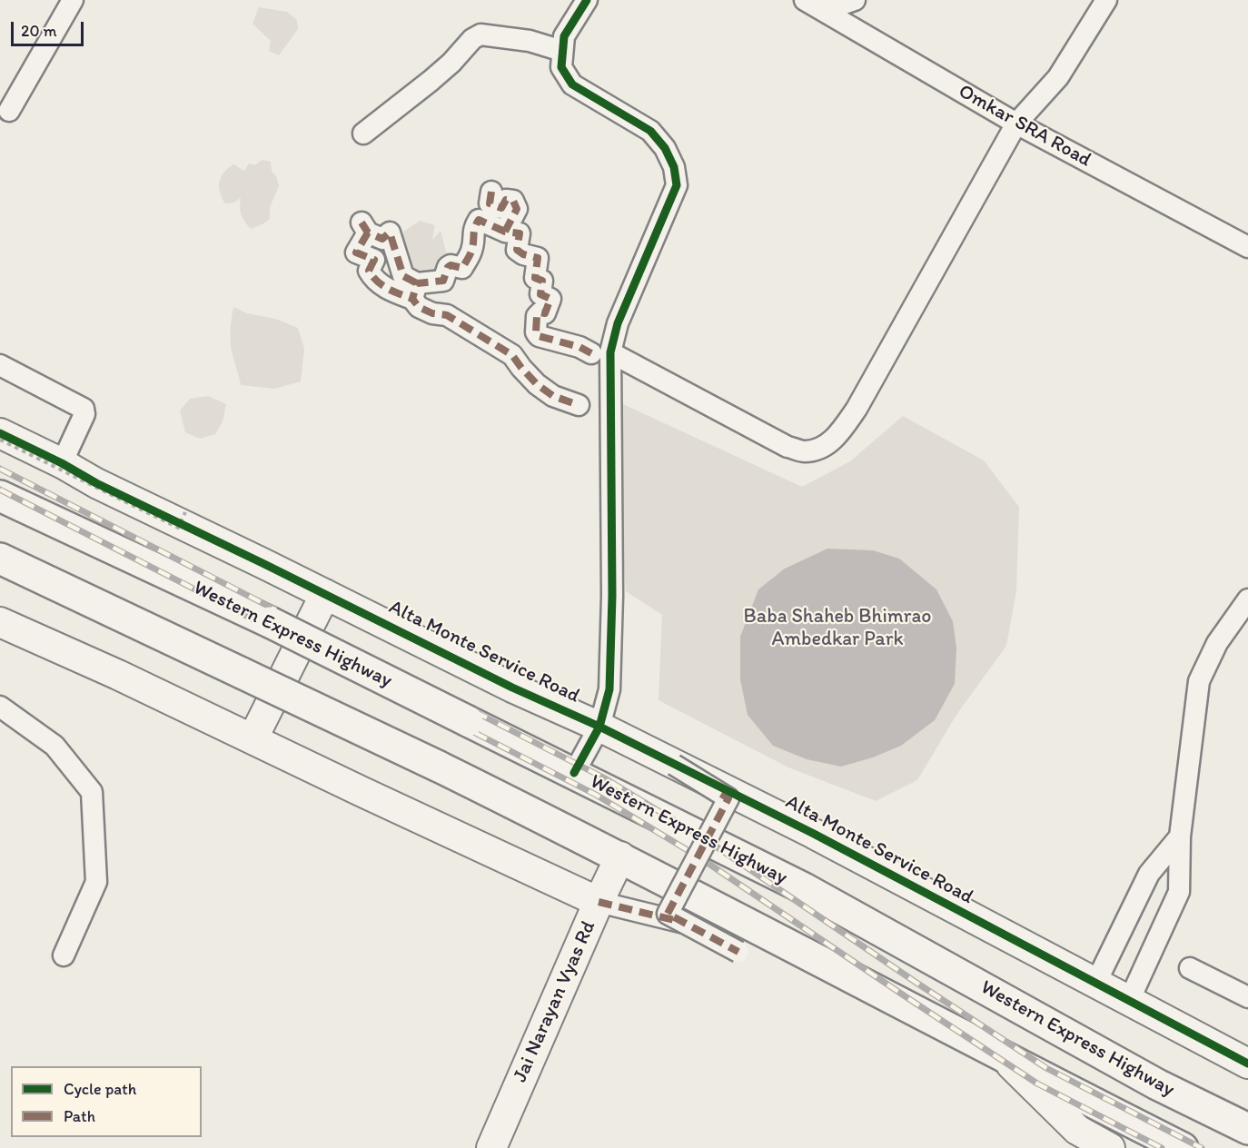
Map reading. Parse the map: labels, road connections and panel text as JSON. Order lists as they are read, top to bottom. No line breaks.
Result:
{"streets":{"highway":["Western Express Highway"],"street":["Omkar SRA Road","Alta Monte Service Road","Jai Narayan Vyas Rd"]},"parks":["Baba Shaheb Bhimrao Ambedkar Park"],"legend":["Cycle path","Path"],"scale_bar":"20 m"}
